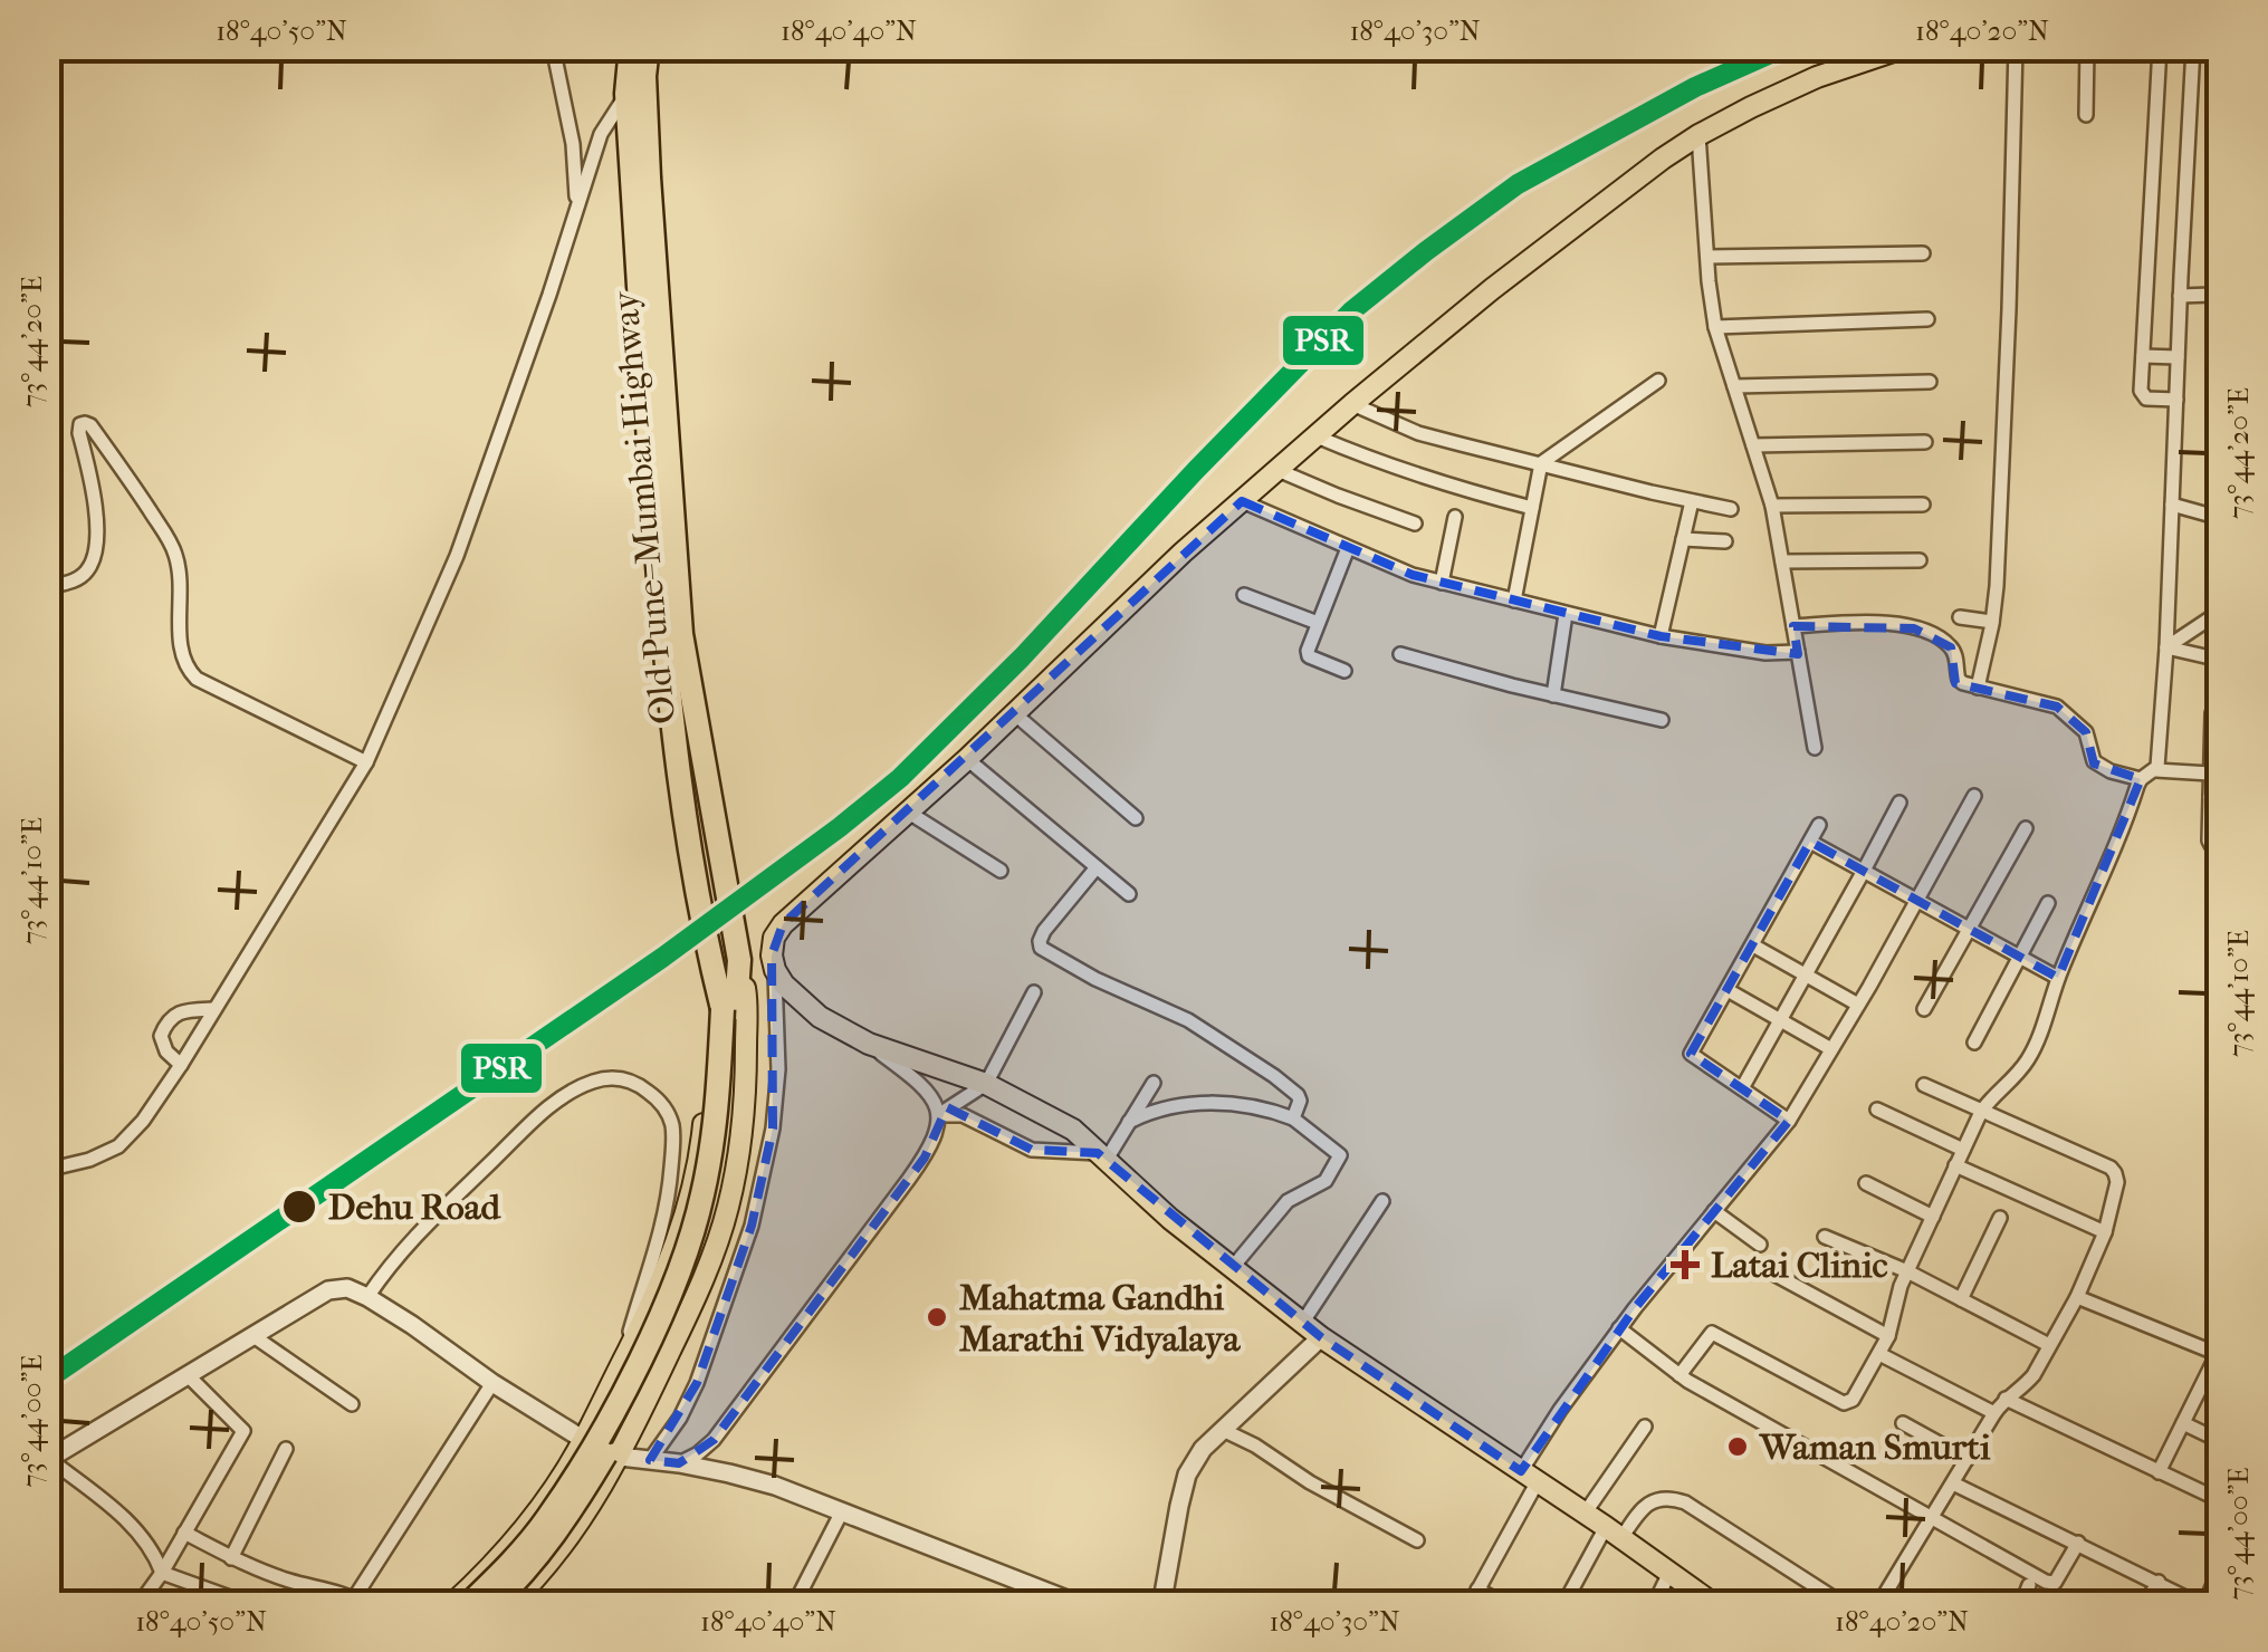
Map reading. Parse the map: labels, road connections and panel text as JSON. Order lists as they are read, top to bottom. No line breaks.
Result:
{"streets":{"highway":["Old Pune–Mumbai Highway"]},"places":{"other":["Dehu Road","Mahatma Gandhi Marathi Vidyalaya","Waman Smurti"],"health":["Latai Clinic"]},"lines":["transit line PSR"],"coordinates":["18°40'50\"N","18°40'40\"N","18°40'30\"N","18°40'20\"N","73°44'20\"E","73°44'10\"E","73°44'00\"E"]}
